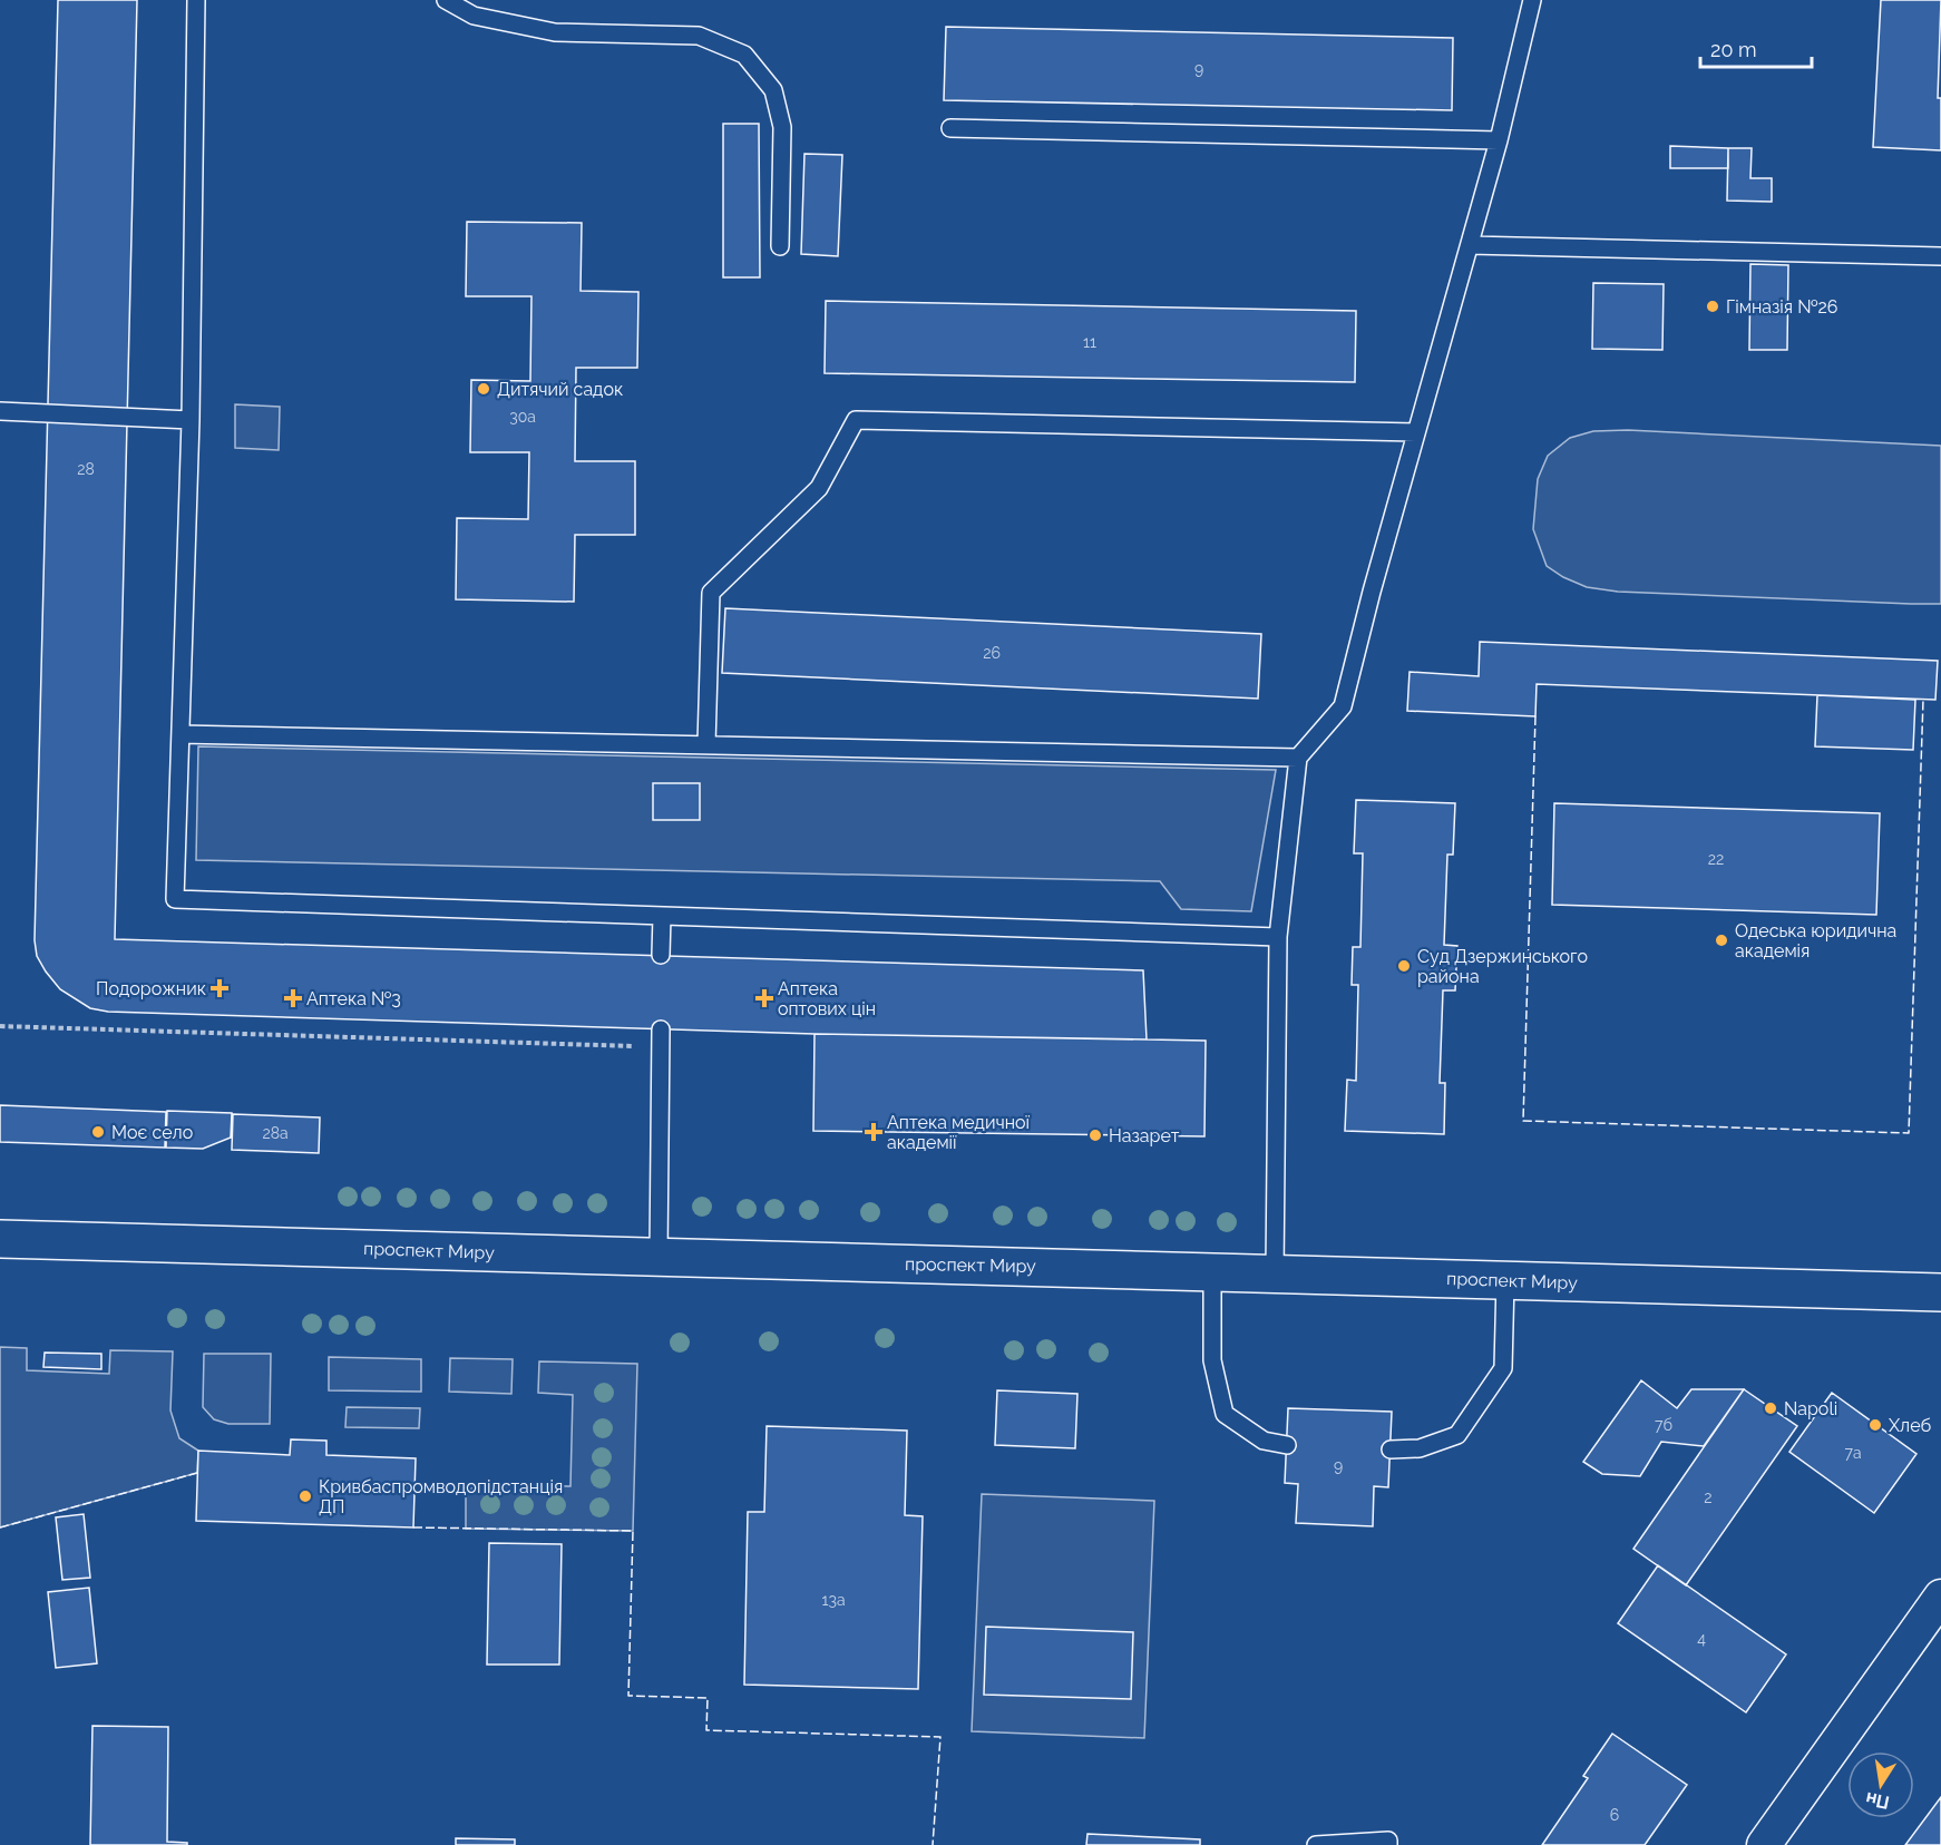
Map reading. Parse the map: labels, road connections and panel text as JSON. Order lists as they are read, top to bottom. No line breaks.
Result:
{"streets":{"main road":["проспект Миру"]},"places":{"other":["Гімназія №26","Дитячий садок","Одеська юридична академія","Суд Дзержинського района","Моє село","Назарет","Napoli","Хлеб","Кривбаспромводопідстанція ДП"],"health":["Подорожник","Аптека №3","Аптека оптових цін","Аптека медичної академії"]},"house_numbers":["9","11","30а","28","26","22","28а","7б","7а","9","2","13а","4","6"],"scale_bar":"20 m","north":"bottom"}
